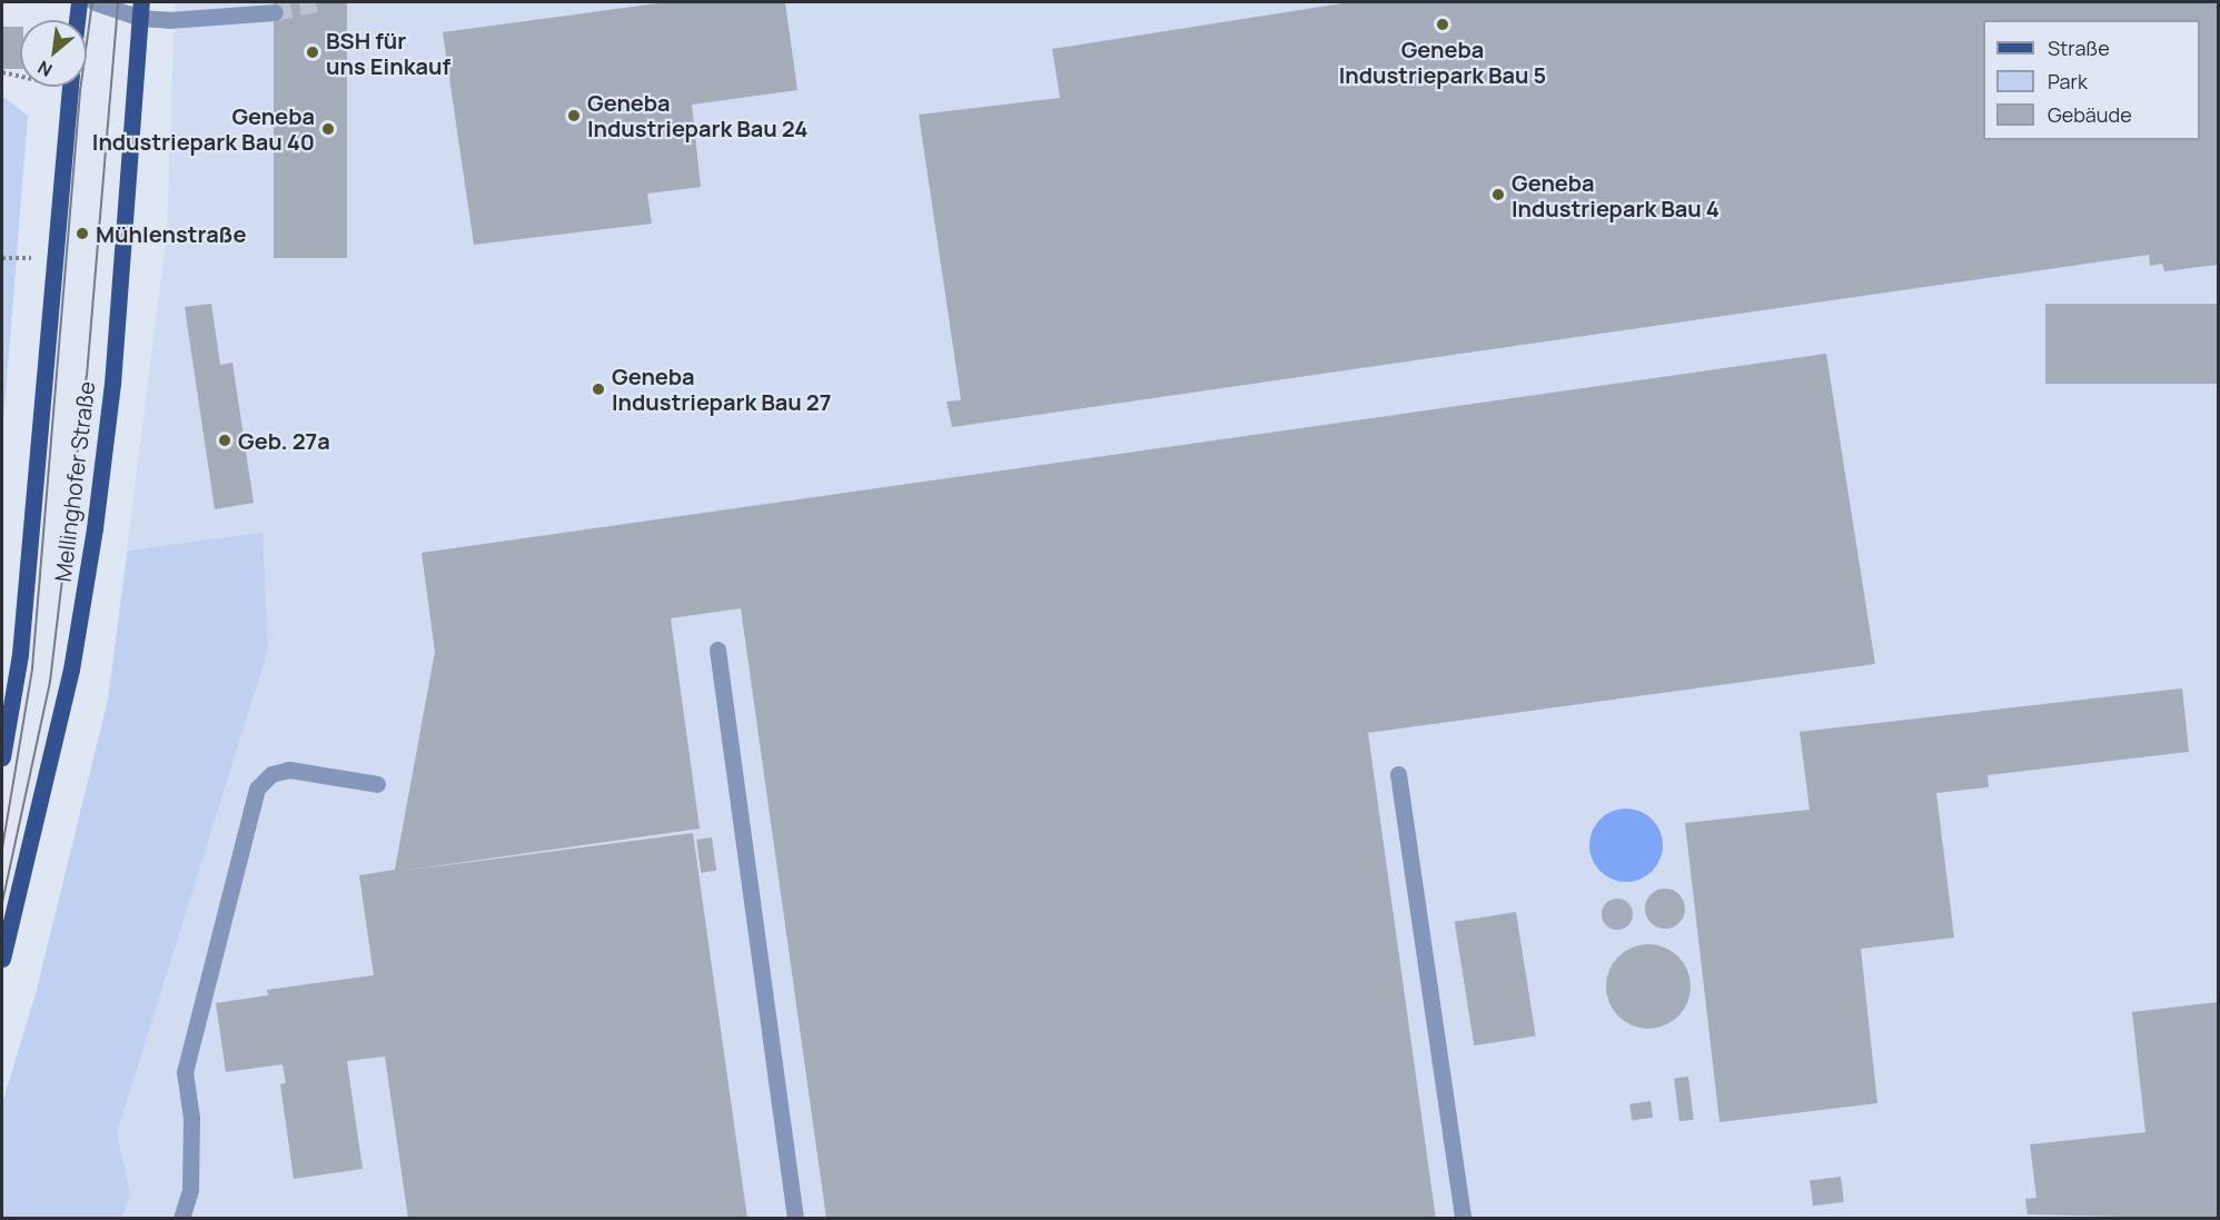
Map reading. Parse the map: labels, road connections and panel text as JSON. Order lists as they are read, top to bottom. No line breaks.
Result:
{"streets":{"main road":["Mellinghofer Straße"]},"places":["Geneba Industriepark Bau 5","BSH für uns Einkauf","Geneba Industriepark Bau 24","Geneba Industriepark Bau 40","Geneba Industriepark Bau 4","Mühlenstraße","Geneba Industriepark Bau 27","Geb. 27a"],"legend":["Straße","Park","Gebäude"],"north":"bottom left"}
